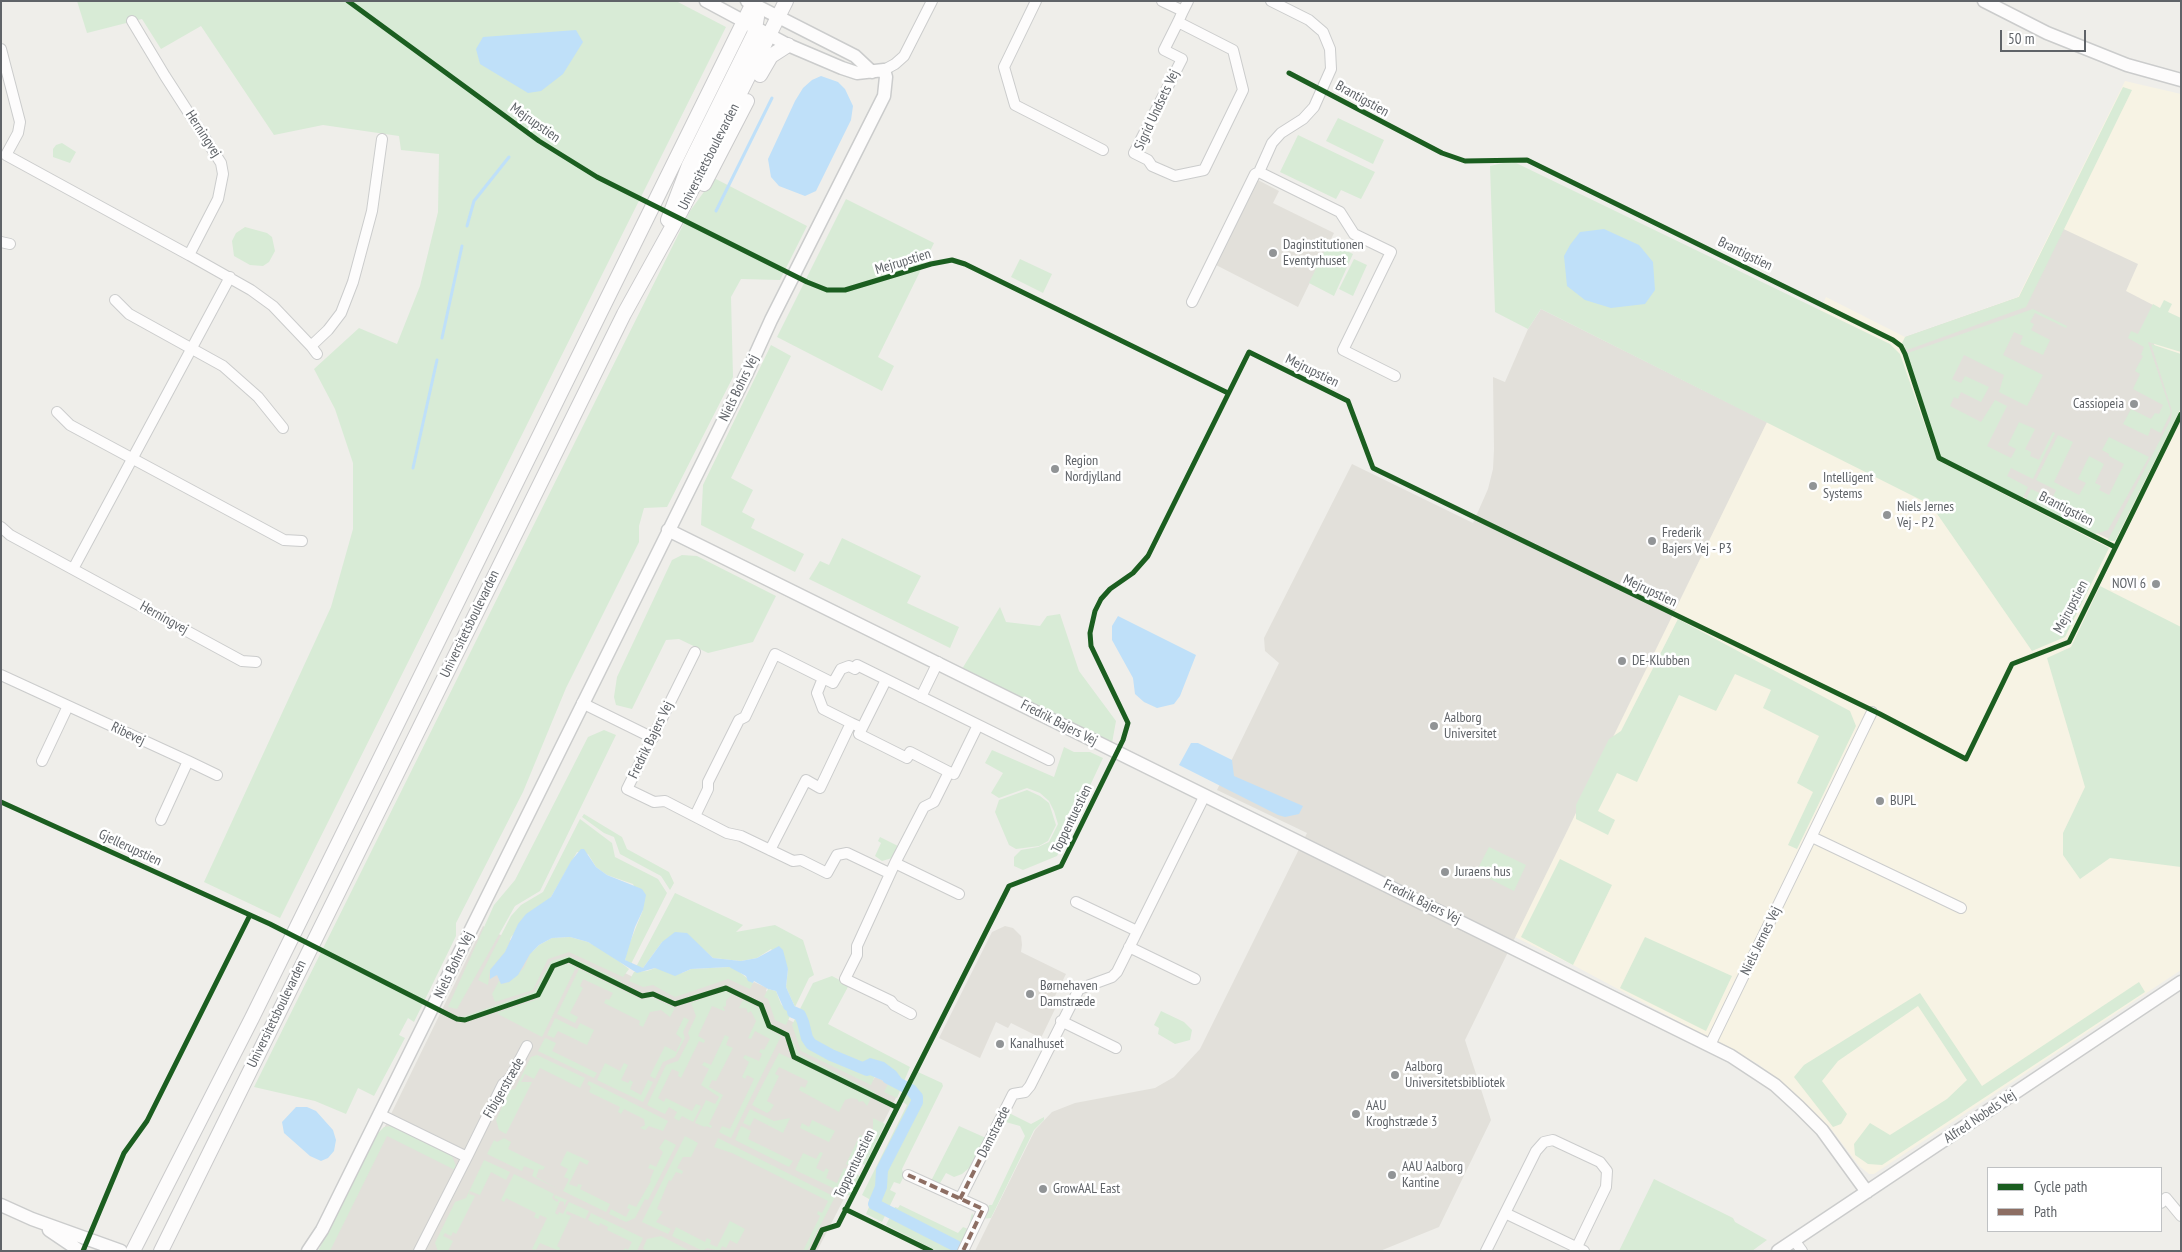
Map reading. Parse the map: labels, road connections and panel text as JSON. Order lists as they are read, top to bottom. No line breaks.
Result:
{"streets":{"main road":["Universitetsboulevarden"],"street":["Sigrid Undsets Vej","Herningvej","Niels Bohrs Vej","Fredrik Bajers Vej","Ribevej","Niels Jernes Vej","Fibigerstræde","Alfred Nobels Vej","Damstræde"],"cycle path":["Brantigstien","Mejrupstien","Toppentuestien","Gjellerupstien"]},"crossings":[["Niels Bohrs Vej","Fredrik Bajers Vej"],["Fredrik Bajers Vej","Niels Jernes Vej"],["Fredrik Bajers Vej","Alfred Nobels Vej"],["Fredrik Bajers Vej","Damstræde"]],"places":["Daginstitutionen Eventyrhuset","Cassiopeia","Region Nordjylland","Intelligent Systems","Niels Jernes Vej - P2","Frederik Bajers Vej - P3","NOVI 6","DE-Klubben","Aalborg Universitet","BUPL","Juraens hus","Børnehaven Damstræde","Kanalhuset","Aalborg Universitetsbibliotek","AAU Kroghstræde 3","AAU Aalborg Kantine","GrowAAL East"],"legend":["Cycle path","Path"],"scale_bar":"50 m"}
